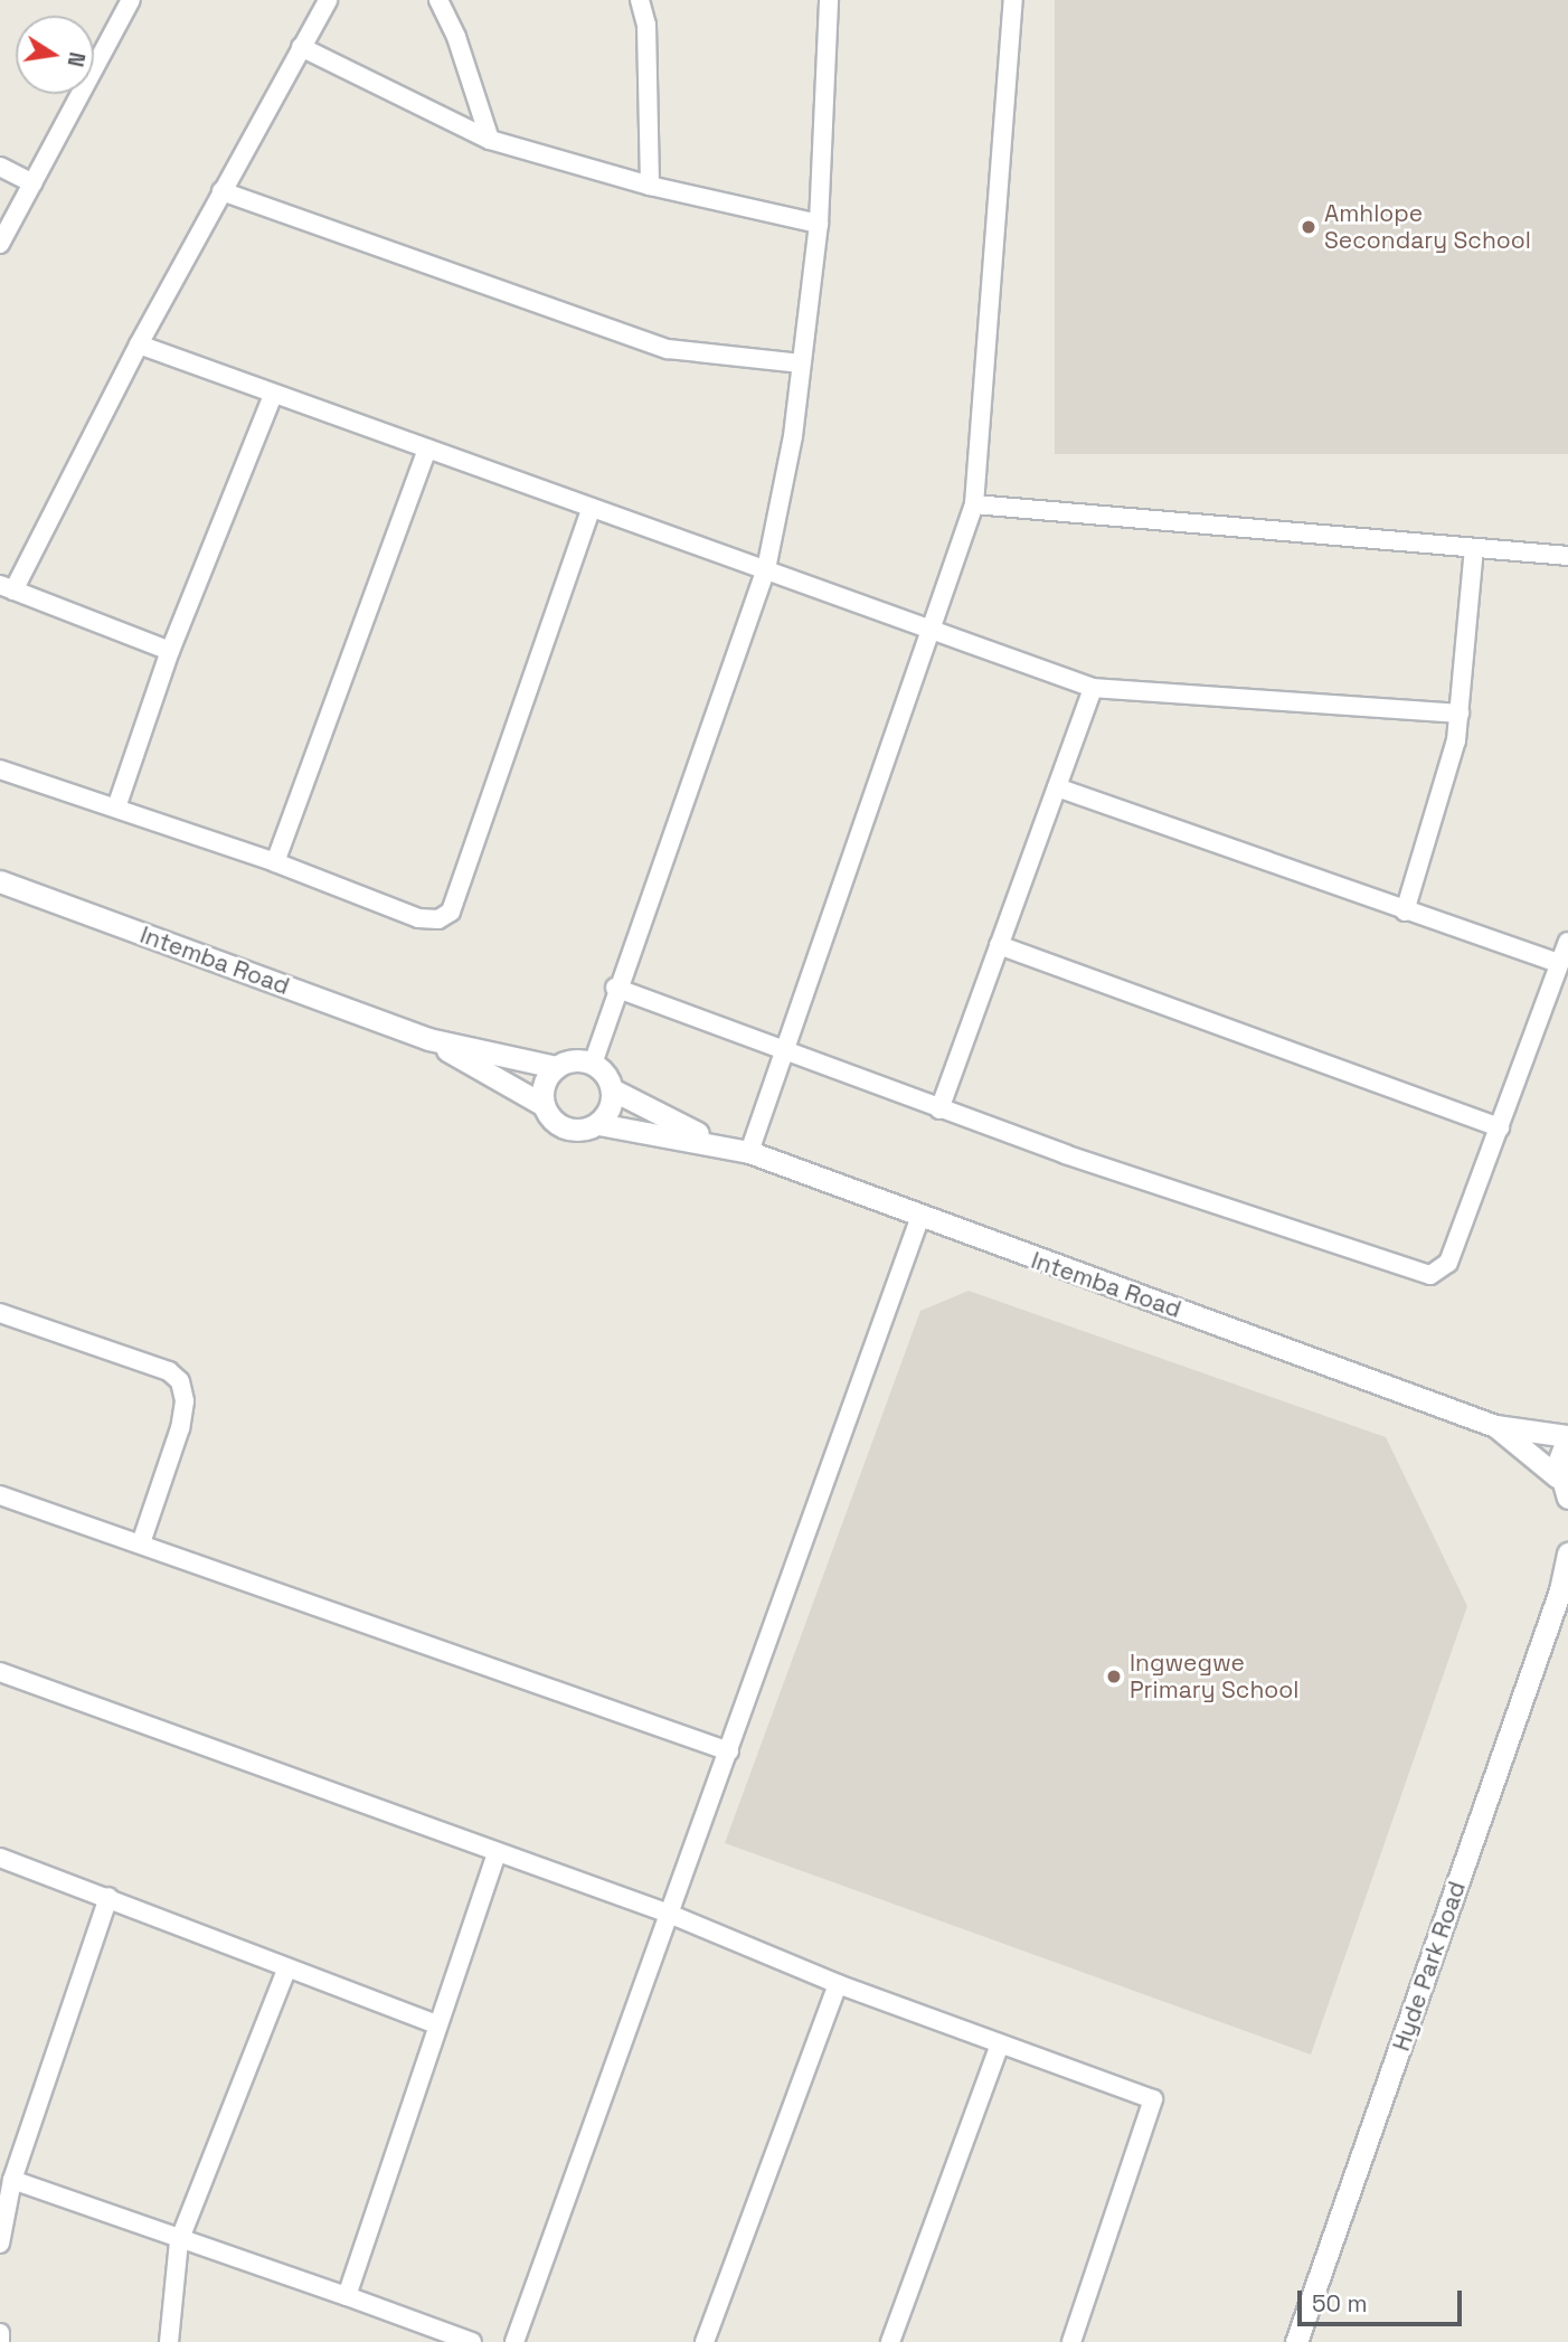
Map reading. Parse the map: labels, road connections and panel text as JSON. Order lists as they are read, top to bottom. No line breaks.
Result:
{"streets":{"street":["Intemba Road","Hyde Park Road"]},"places":["Amhlope Secondary School","Ingwegwe Primary School"],"scale_bar":"50 m","north":"right"}
